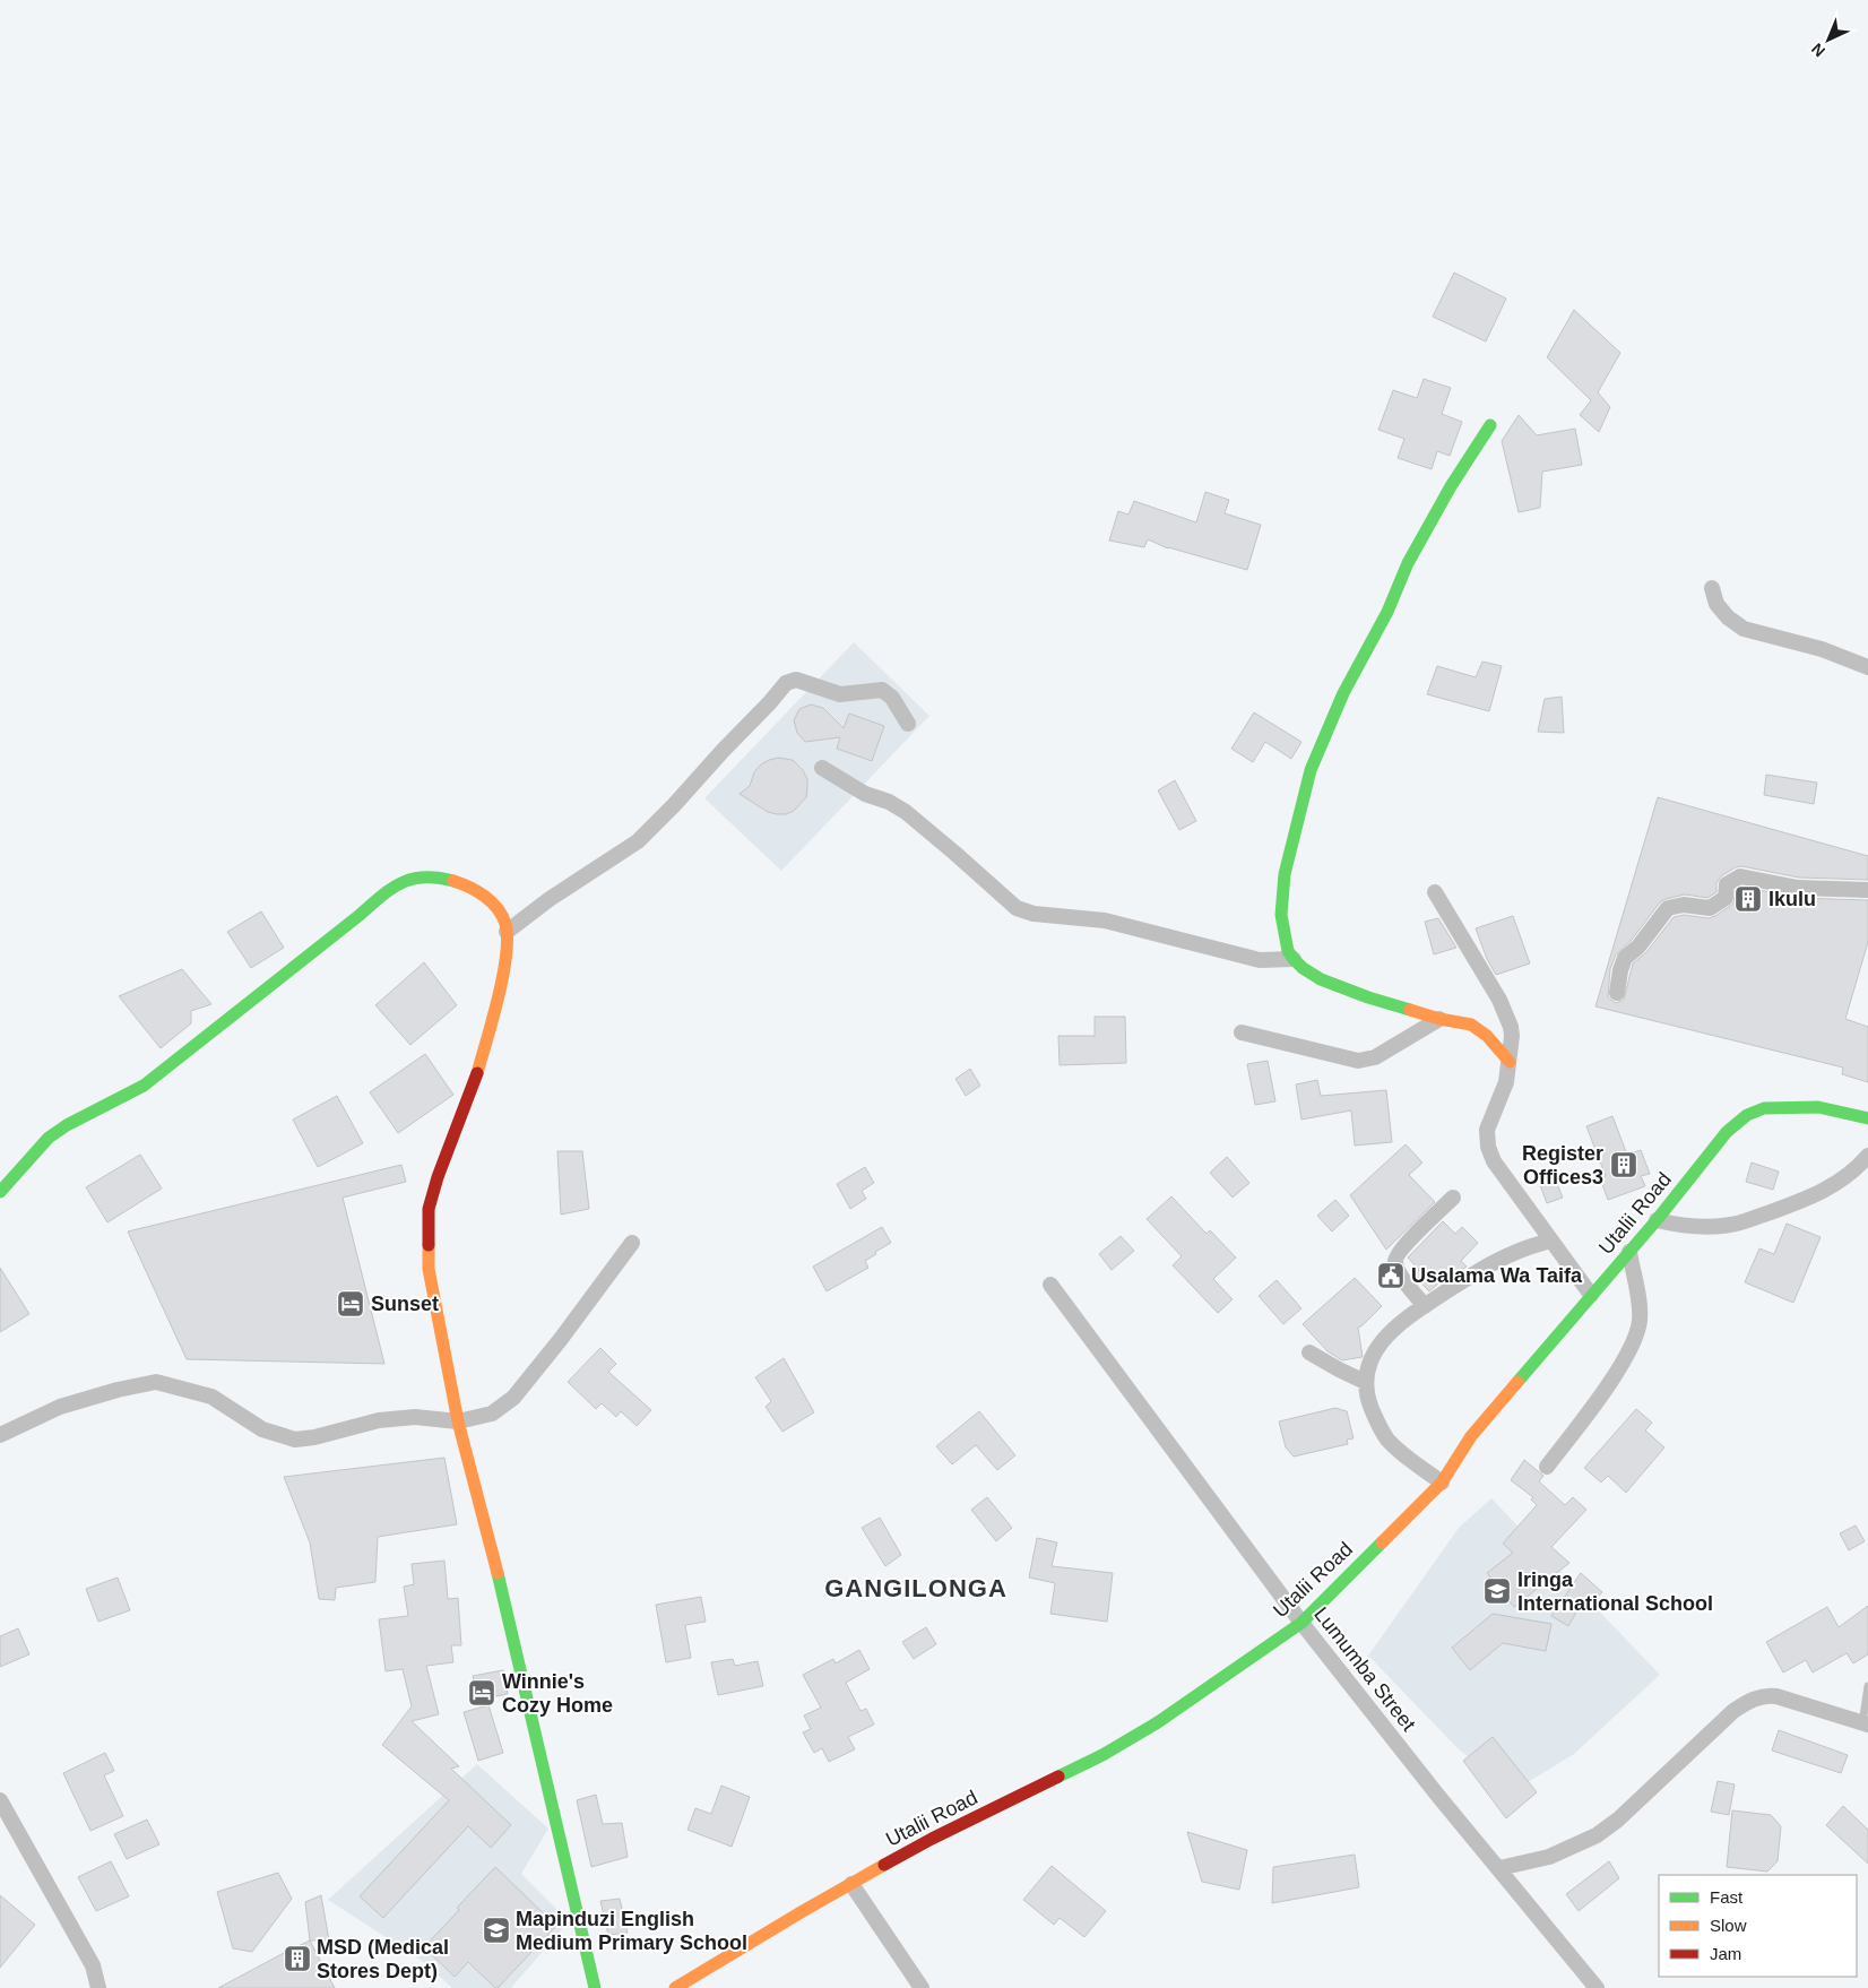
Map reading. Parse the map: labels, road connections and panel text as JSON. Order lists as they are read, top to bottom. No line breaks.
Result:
{"streets":{"street":["Utalii Road","Lumumba Street"]},"crossings":[["Utalii Road","Lumumba Street"]],"districts":["GANGILONGA"],"places":{"building":["Ikulu","Register Offices3","MSD (Medical Stores Dept)"],"public building":["Usalama Wa Taifa"],"hotel":["Sunset","Winnie's Cozy Home"],"school or university":["Iringa International School","Mapinduzi English Medium Primary School"]},"legend":["Fast","Slow","Jam"],"north":"bottom left"}
